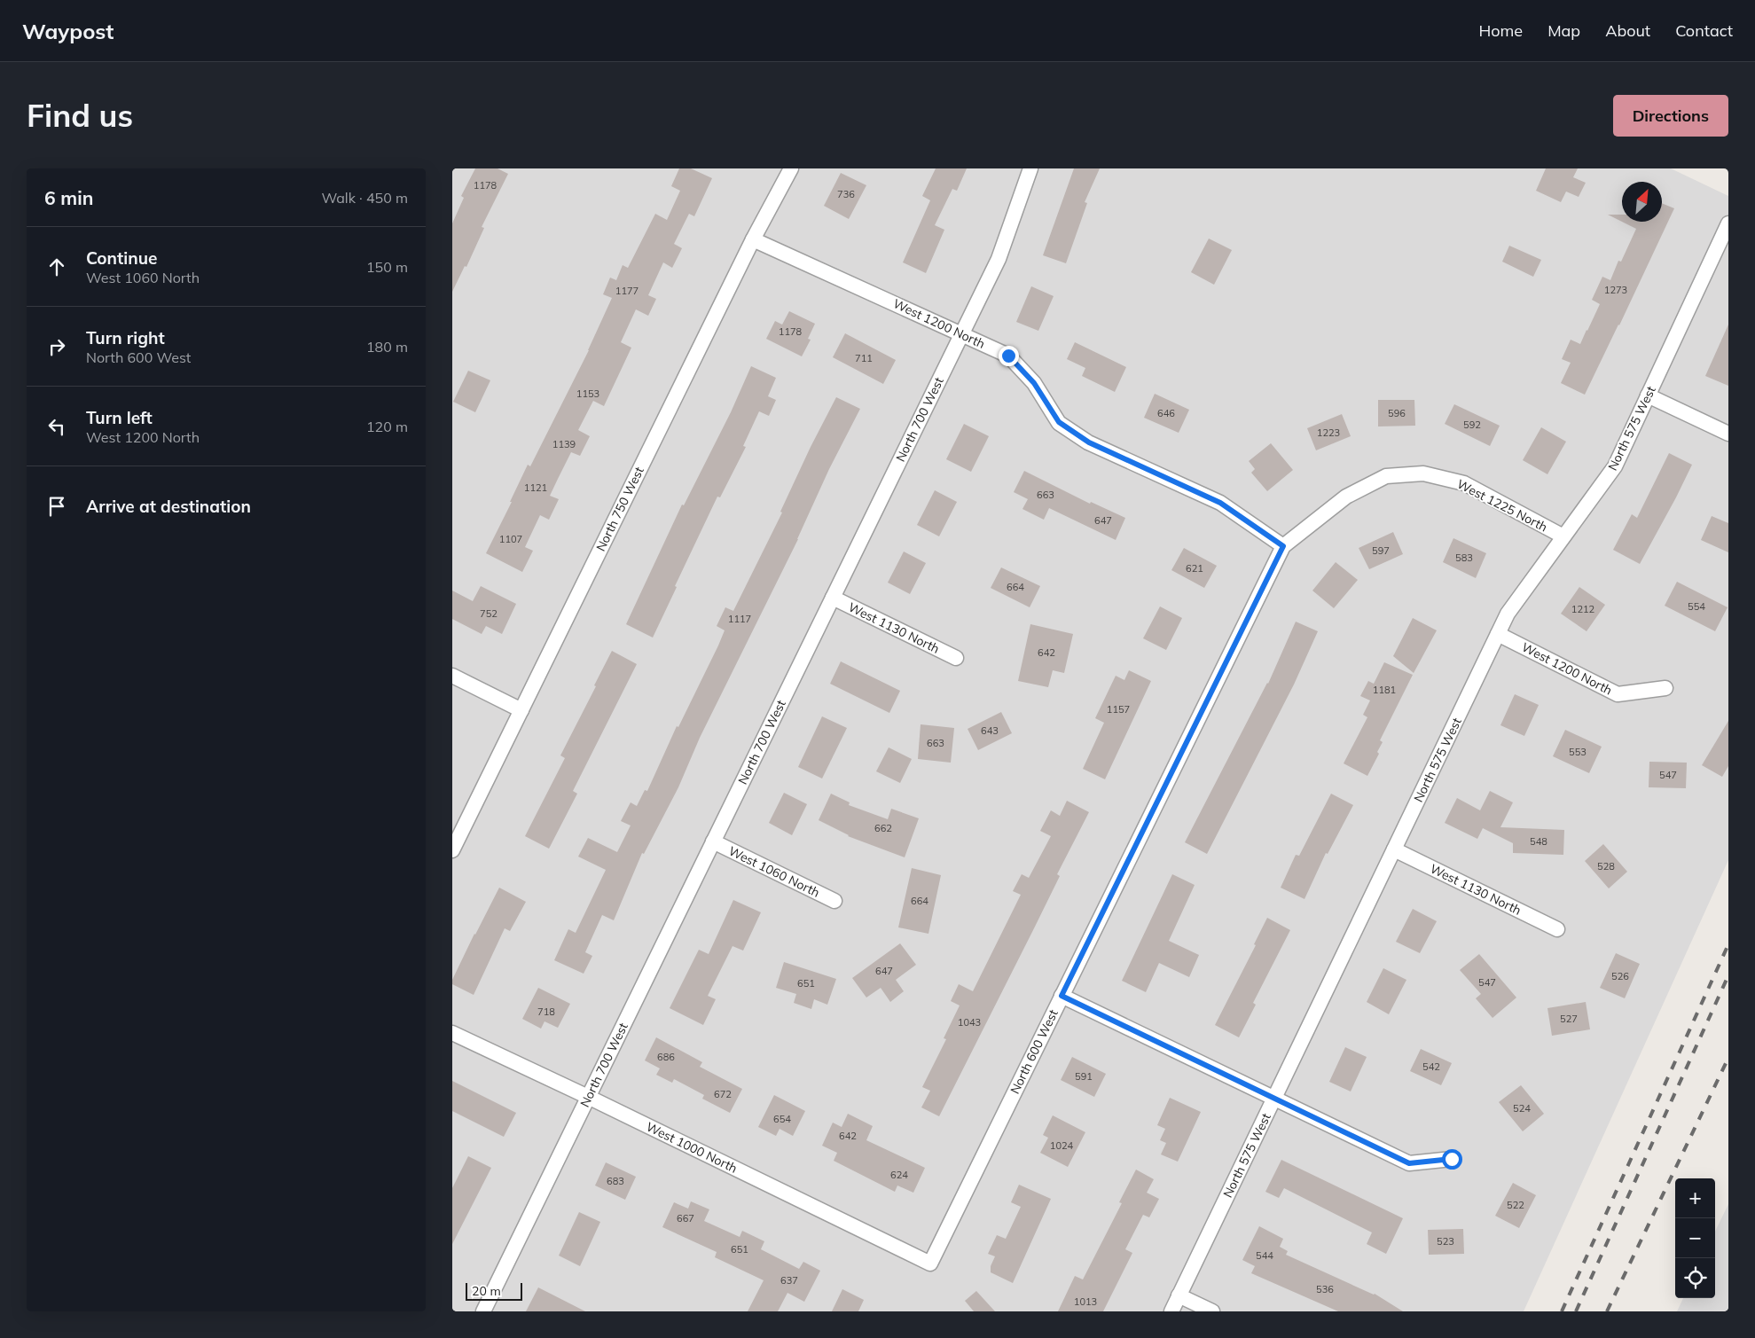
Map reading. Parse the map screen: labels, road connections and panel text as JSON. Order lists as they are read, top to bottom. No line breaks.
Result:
{"streets":{"street":["West 1200 North","North 700 West","North 575 West","West 1225 North","North 750 West","West 1130 North","West 1060 North","North 600 West","West 1000 North"]},"crossings":[["West 1200 North","North 700 West"],["West 1200 North","North 575 West"],["West 1200 North","North 750 West"],["West 1200 North","North 600 West"],["North 700 West","West 1130 North"],["North 700 West","West 1060 North"],["North 700 West","West 1000 North"],["North 575 West","West 1225 North"],["North 575 West","West 1130 North"],["West 1225 North","North 600 West"],["North 600 West","West 1000 North"]],"house_numbers":["1178","736","1273","1177","1178","711","1153","646","596","592","1223","1139","1121","663","647","1107","597","583","621","664","554","1212","752","1117","642","1181","1157","643","663","553","547","662","548","528","664","647","526","547","651","718","527","1043","686","542","591","672","524","654","642","1024","624","683","522","667","523","651","544","637","536","1013"],"scale_bar":"20 m","north":"top right","page":{"header":"Waypost","nav":["Home","Map","About","Contact"],"buttons":"Directions","title":"Find us","heading":["6 min","Walk · 450 m"],"list":[["Continue","West 1060 North","150 m"],["Turn right","North 600 West","180 m"],["Turn left","West 1200 North","120 m"],"Arrive at destination"],"map_buttons":["+","−"],"scale":"20 m"}}
